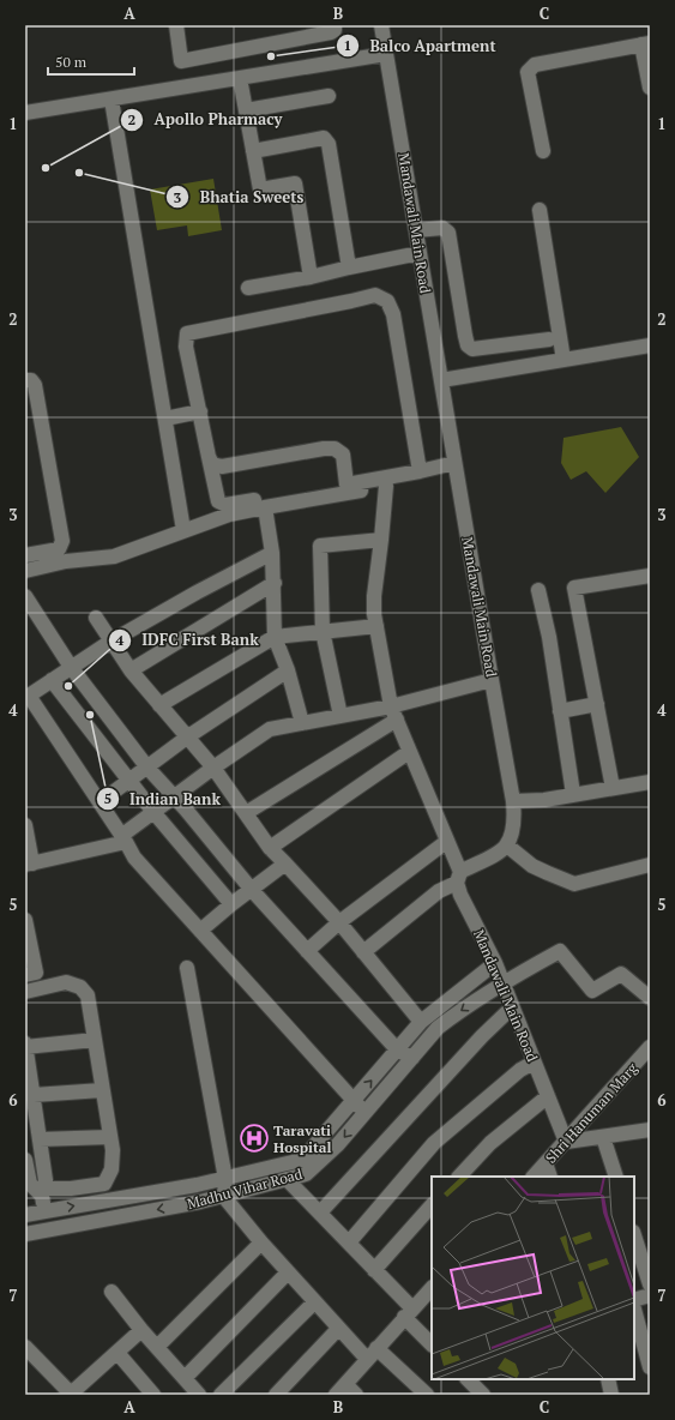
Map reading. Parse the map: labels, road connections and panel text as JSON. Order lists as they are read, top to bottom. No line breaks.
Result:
{"streets":{"street":["Mandawali Main Road","Shri Hanuman Marg","Madhu Vihar Road"]},"crossings":[["Mandawali Main Road","Shri Hanuman Marg"],["Mandawali Main Road","Madhu Vihar Road"]],"places":{"other":["Balco Apartment","Apollo Pharmacy","Bhatia Sweets","IDFC First Bank","Indian Bank"],"hospital":["Taravati Hospital"]},"scale_bar":"50 m","grid":{"columns":["A","B","C"],"rows":["1","2","3","4","5","6","7"]}}
